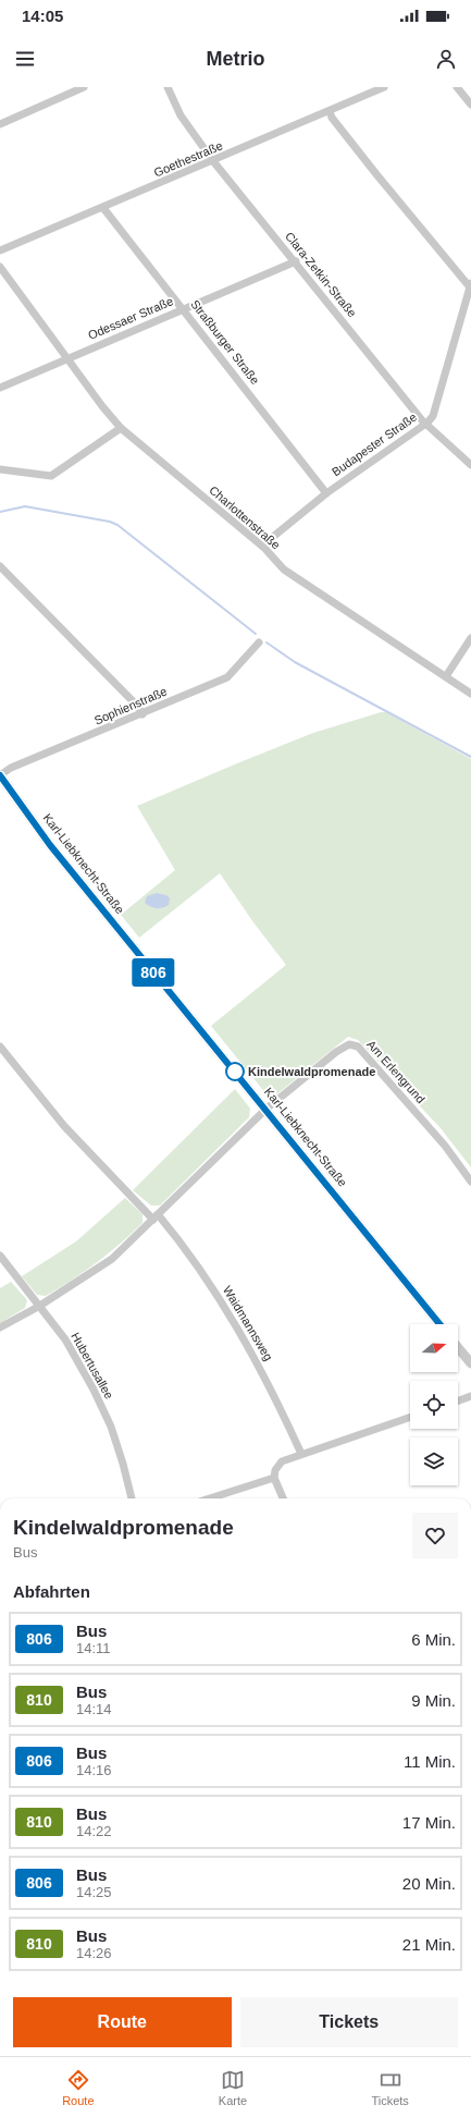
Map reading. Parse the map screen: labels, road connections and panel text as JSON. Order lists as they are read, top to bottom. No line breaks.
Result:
{"streets":{"street":["Goethestraße","Clara-Zetkin-Straße","Odessaer Straße","Straßburger Straße","Budapester Straße","Charlottenstraße","Sophienstraße","Karl-Liebknecht-Straße","Am Erlengrund","Waidmannsweg","Hubertusallee"]},"crossings":[["Goethestraße","Clara-Zetkin-Straße"],["Goethestraße","Straßburger Straße"],["Clara-Zetkin-Straße","Odessaer Straße"],["Clara-Zetkin-Straße","Budapester Straße"],["Odessaer Straße","Straßburger Straße"],["Odessaer Straße","Charlottenstraße"],["Straßburger Straße","Budapester Straße"],["Budapester Straße","Charlottenstraße"],["Sophienstraße","Karl-Liebknecht-Straße"],["Karl-Liebknecht-Straße","Am Erlengrund"]],"places":["Kindelwaldpromenade"],"lines":["bus line 806"],"north":"right","page":{"status":"14:05","header":"Metrio","on_map":"806","heading":[["Kindelwaldpromenade","Bus"],"Abfahrten"],"list":[{"mark":"806","name":"Bus","note":"14:11","value":"6 Min."},{"mark":"810","name":"Bus","note":"14:14","value":"9 Min."},{"mark":"806","name":"Bus","note":"14:16","value":"11 Min."},{"mark":"810","name":"Bus","note":"14:22","value":"17 Min."},{"mark":"806","name":"Bus","note":"14:25","value":"20 Min."},{"mark":"810","name":"Bus","note":"14:26","value":"21 Min."}],"buttons":["Route","Tickets"],"tabs":["Route","Karte","Tickets"]}}
